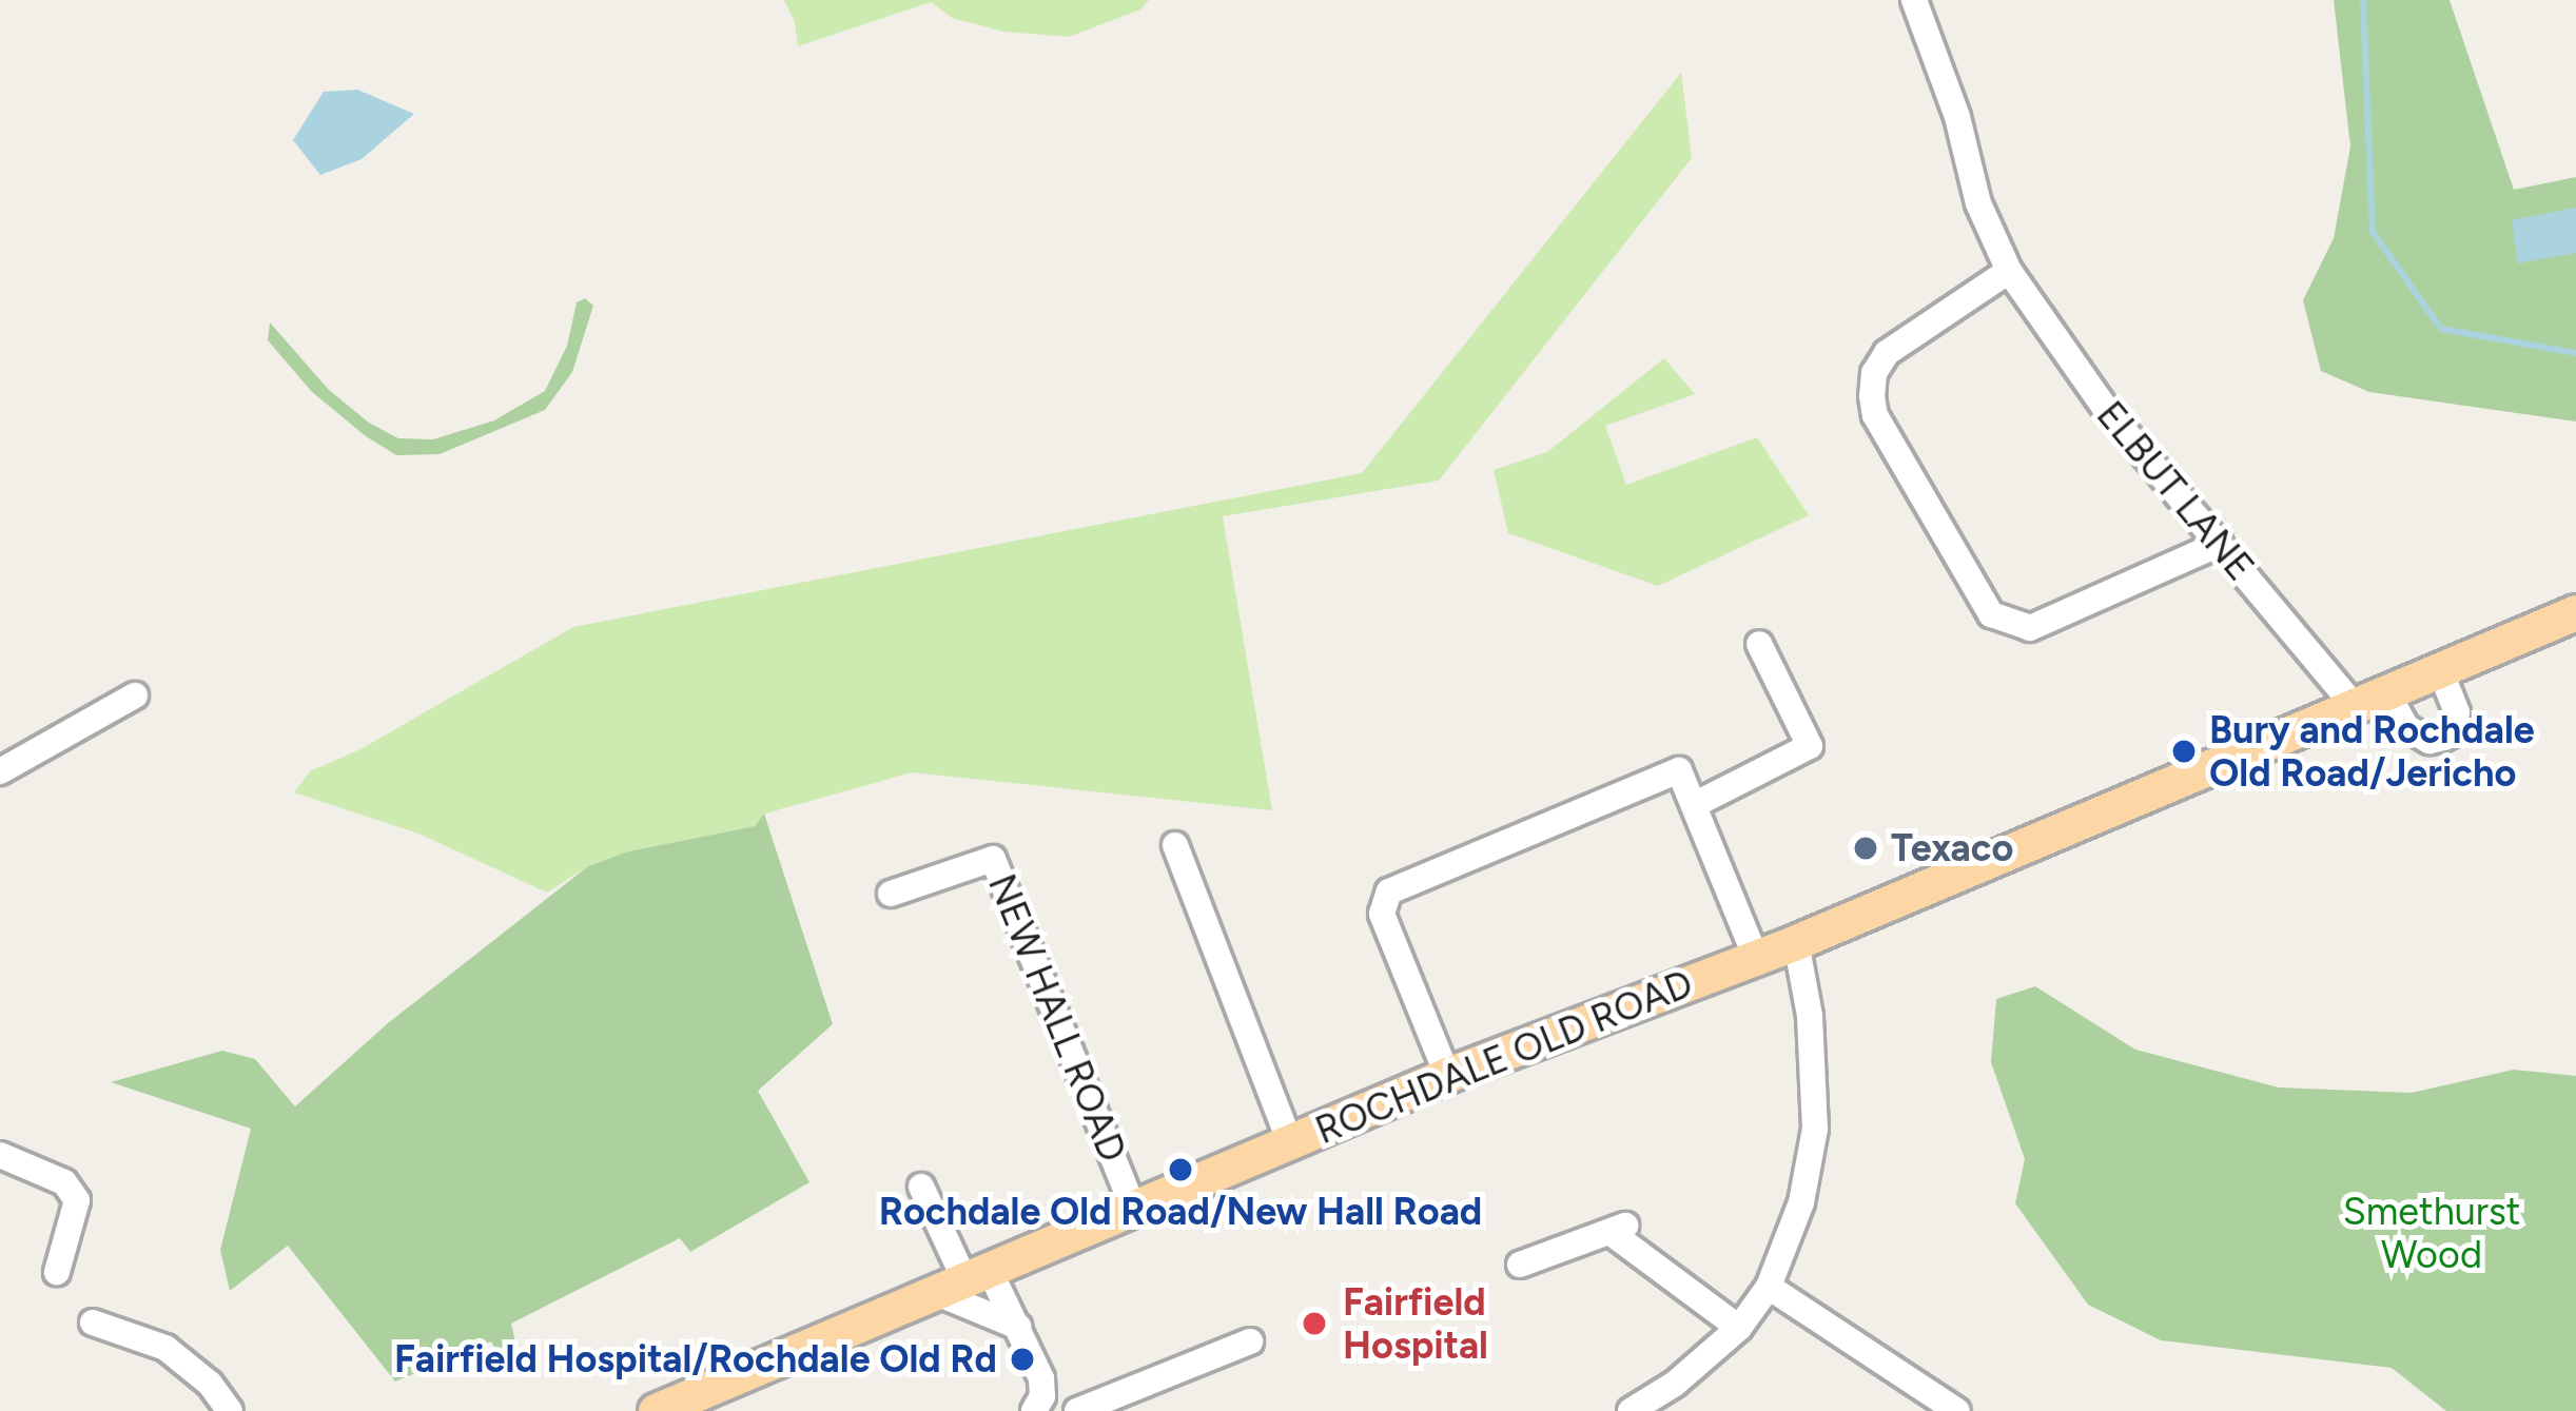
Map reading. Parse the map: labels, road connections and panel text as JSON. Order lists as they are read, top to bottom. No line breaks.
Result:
{"streets":{"main road":["ROCHDALE OLD ROAD"],"street":["ELBUT LANE","NEW HALL ROAD"]},"crossings":[["ELBUT LANE","ROCHDALE OLD ROAD"],["NEW HALL ROAD","ROCHDALE OLD ROAD"]],"parks":["Smethurst Wood"],"places":["Bury and Rochdale Old Road/Jericho","Texaco","Rochdale Old Road/New Hall Road","Fairfield Hospital","Fairfield Hospital/Rochdale Old Rd"]}
